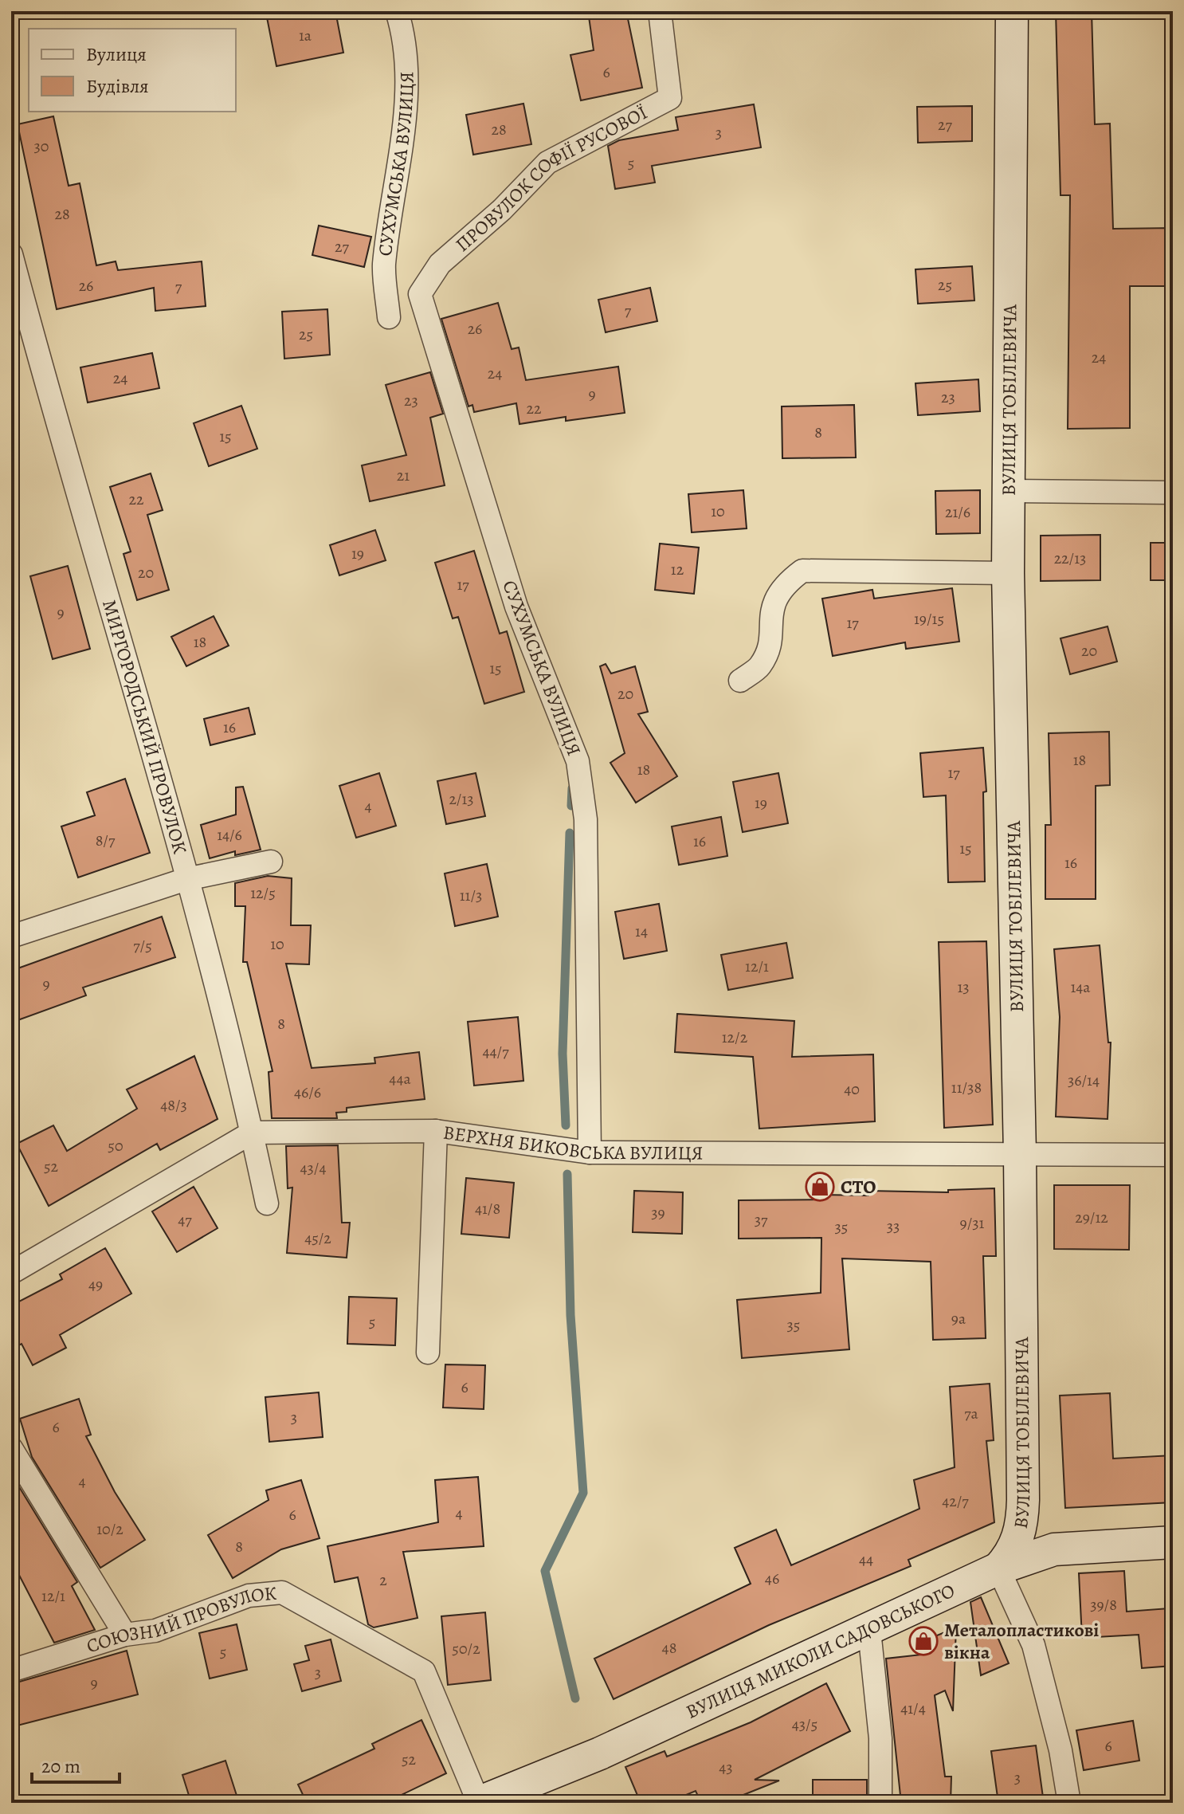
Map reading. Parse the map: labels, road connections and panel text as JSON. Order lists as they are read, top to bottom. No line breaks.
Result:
{"streets":{"street":["СУХУМСЬКА ВУЛИЦЯ","ПРОВУЛОК СОФІЇ РУСОВОЇ","ВУЛИЦЯ ТОБІЛЕВИЧА","МИРГОРОДСЬКИЙ ПРОВУЛОК","ВЕРХНЯ БИКОВСЬКА ВУЛИЦЯ","СОЮЗНИЙ ПРОВУЛОК","ВУЛИЦЯ МИКОЛИ САДОВСЬКОГО"]},"crossings":[["СУХУМСЬКА ВУЛИЦЯ","ПРОВУЛОК СОФІЇ РУСОВОЇ"],["СУХУМСЬКА ВУЛИЦЯ","ВЕРХНЯ БИКОВСЬКА ВУЛИЦЯ"],["ВУЛИЦЯ ТОБІЛЕВИЧА","ВЕРХНЯ БИКОВСЬКА ВУЛИЦЯ"],["ВУЛИЦЯ ТОБІЛЕВИЧА","ВУЛИЦЯ МИКОЛИ САДОВСЬКОГО"],["МИРГОРОДСЬКИЙ ПРОВУЛОК","ВЕРХНЯ БИКОВСЬКА ВУЛИЦЯ"],["СОЮЗНИЙ ПРОВУЛОК","ВУЛИЦЯ МИКОЛИ САДОВСЬКОГО"]],"places":{"shop":["СТО","Металопластикові вікна"]},"house_numbers":["1а","6","27","28","3","30","5","28","27","25","26","7","7","26","25","24","24","24","9","23","23","22","8","15","21","22","10","21/6","19","22/13","12","20","17","9","19/15","17","18","20","15","20","16","18","18","17","2/13","19","4","14/6","8/7","16","15","16","12/5","11/3","14","10","7/5","12/1","9","13","14а","8","12/2","44/7","44а","36/14","11/38","40","46/6","48/3","50","52","43/4","41/8","39","29/12","47","37","9/31","33","35","45/2","49","9а","5","35","6","7а","3","6","4","42/7","4","6","10/2","8","44","46","2","12/1","39/8","48","50/2","5","3","9","41/4","43/5","6","52","43","3"],"legend":["Вулиця","Будівля"],"scale_bar":"20 m"}
